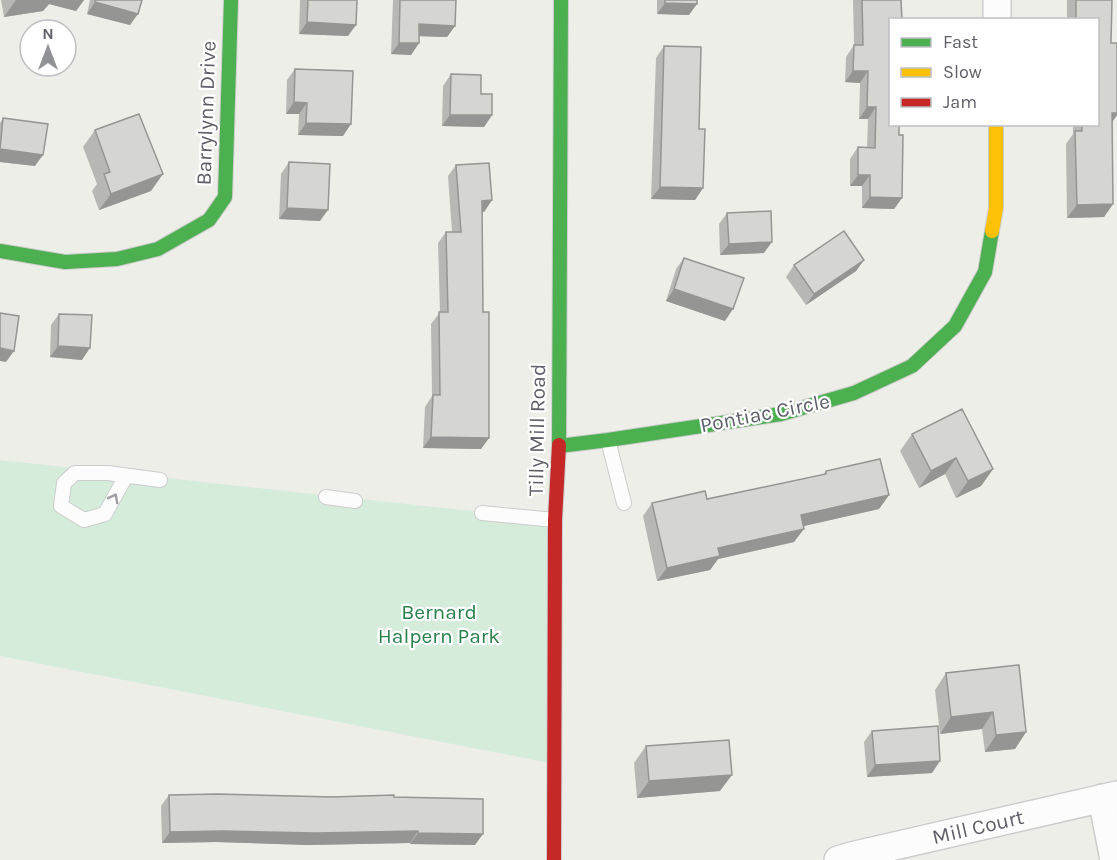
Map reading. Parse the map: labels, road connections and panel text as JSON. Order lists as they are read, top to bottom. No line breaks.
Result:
{"streets":{"street":["Barrylynn Drive","Pontiac Circle","Tilly Mill Road","Mill Court"]},"crossings":[["Pontiac Circle","Tilly Mill Road"]],"parks":["Bernard Halpern Park"],"legend":["Fast","Slow","Jam"],"north":"top"}
